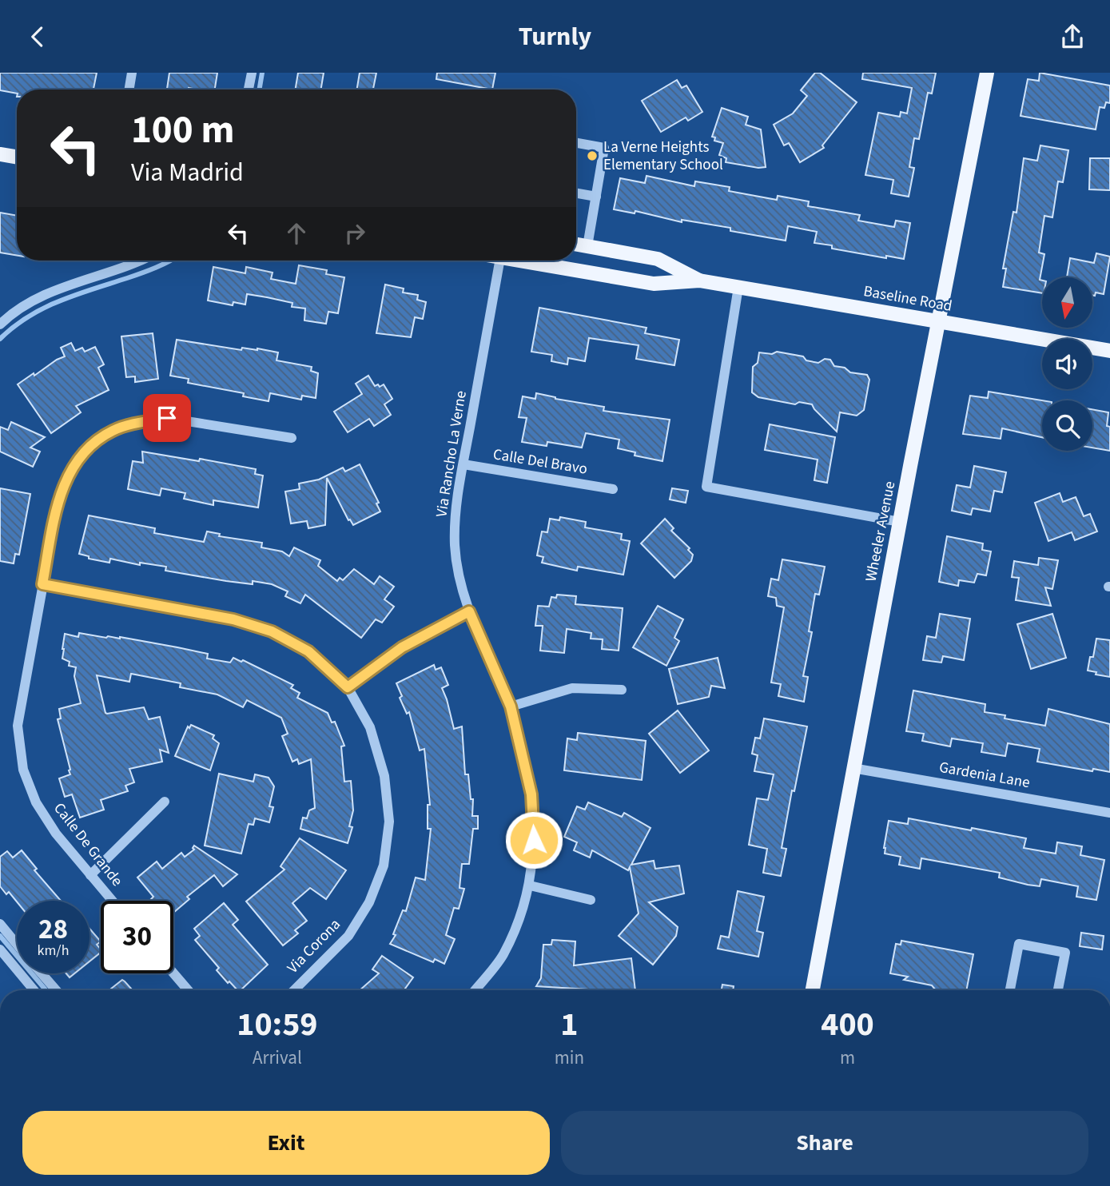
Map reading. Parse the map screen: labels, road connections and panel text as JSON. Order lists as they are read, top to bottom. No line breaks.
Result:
{"streets":{"main road":["Baseline Road","Wheeler Avenue"],"street":["Via Rancho La Verne","Calle Del Bravo","Gardenia Lane","Calle De Grande","Via Corona"]},"crossings":[["Baseline Road","Wheeler Avenue"],["Via Rancho La Verne","Calle Del Bravo"],["Wheeler Avenue","Gardenia Lane"],["Calle De Grande","Via Corona"]],"places":["La Verne Heights Elementary School"],"north":"bottom","page":{"header":"Turnly","turn":["100 m","Via Madrid"],"speed":"28 km/h","limit":"30","eta":["10:59","Arrival","1","min","400","m"],"buttons":["Exit","Share"]}}
